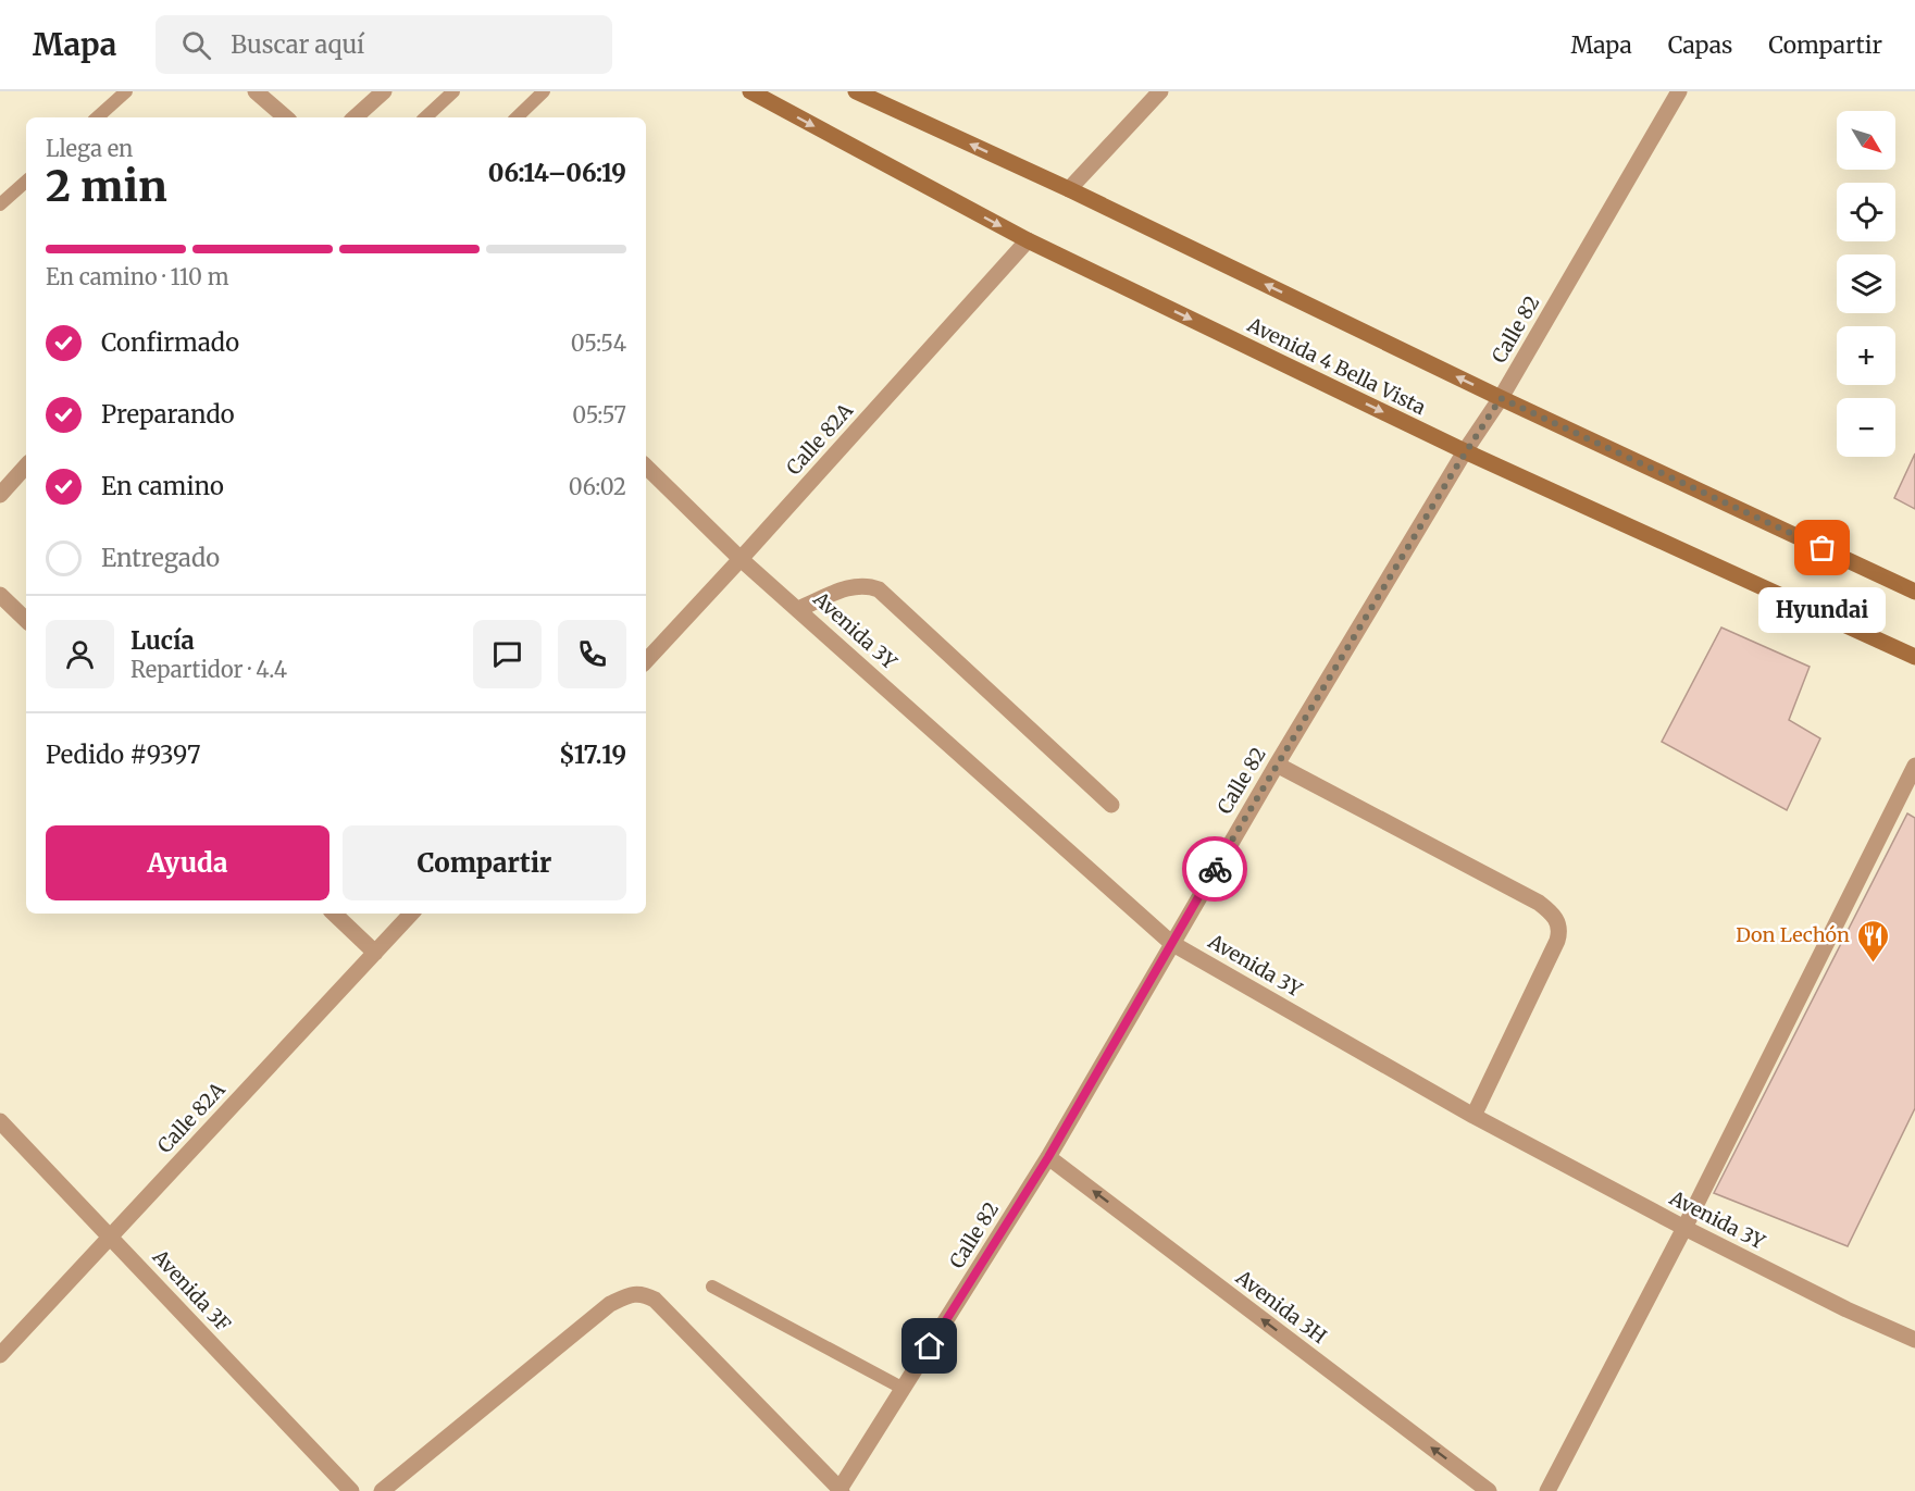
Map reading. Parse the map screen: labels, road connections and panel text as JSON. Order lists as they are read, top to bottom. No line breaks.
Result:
{"streets":{"street":["Calle 82","Avenida 4 Bella Vista","Calle 82A","Avenida 3Y","Avenida 3F","Avenida 3H"]},"crossings":[["Calle 82","Avenida 4 Bella Vista"],["Calle 82","Avenida 3Y"],["Calle 82","Avenida 3H"],["Avenida 4 Bella Vista","Calle 82A"],["Calle 82A","Avenida 3Y"],["Calle 82A","Avenida 3F"]],"one_way":["Avenida 3H"],"places":{"other":["Hyundai"],"restaurant":["Don Lechón"]},"north":"bottom right","page":{"header":"Mapa","search":"Buscar aquí","nav":["Mapa","Capas","Compartir"],"map_buttons":["+","−"],"heading":["2 min","Llega en","06:14–06:19"],"panel":["Lucía","Repartidor · 4.4","Pedido #9397","$17.19"],"bar":"En camino · 110 m","list":[["Confirmado","05:54"],["Preparando","05:57"],["En camino","06:02"],"Entregado"],"bubble":"Hyundai","buttons":["Ayuda","Compartir"]}}
